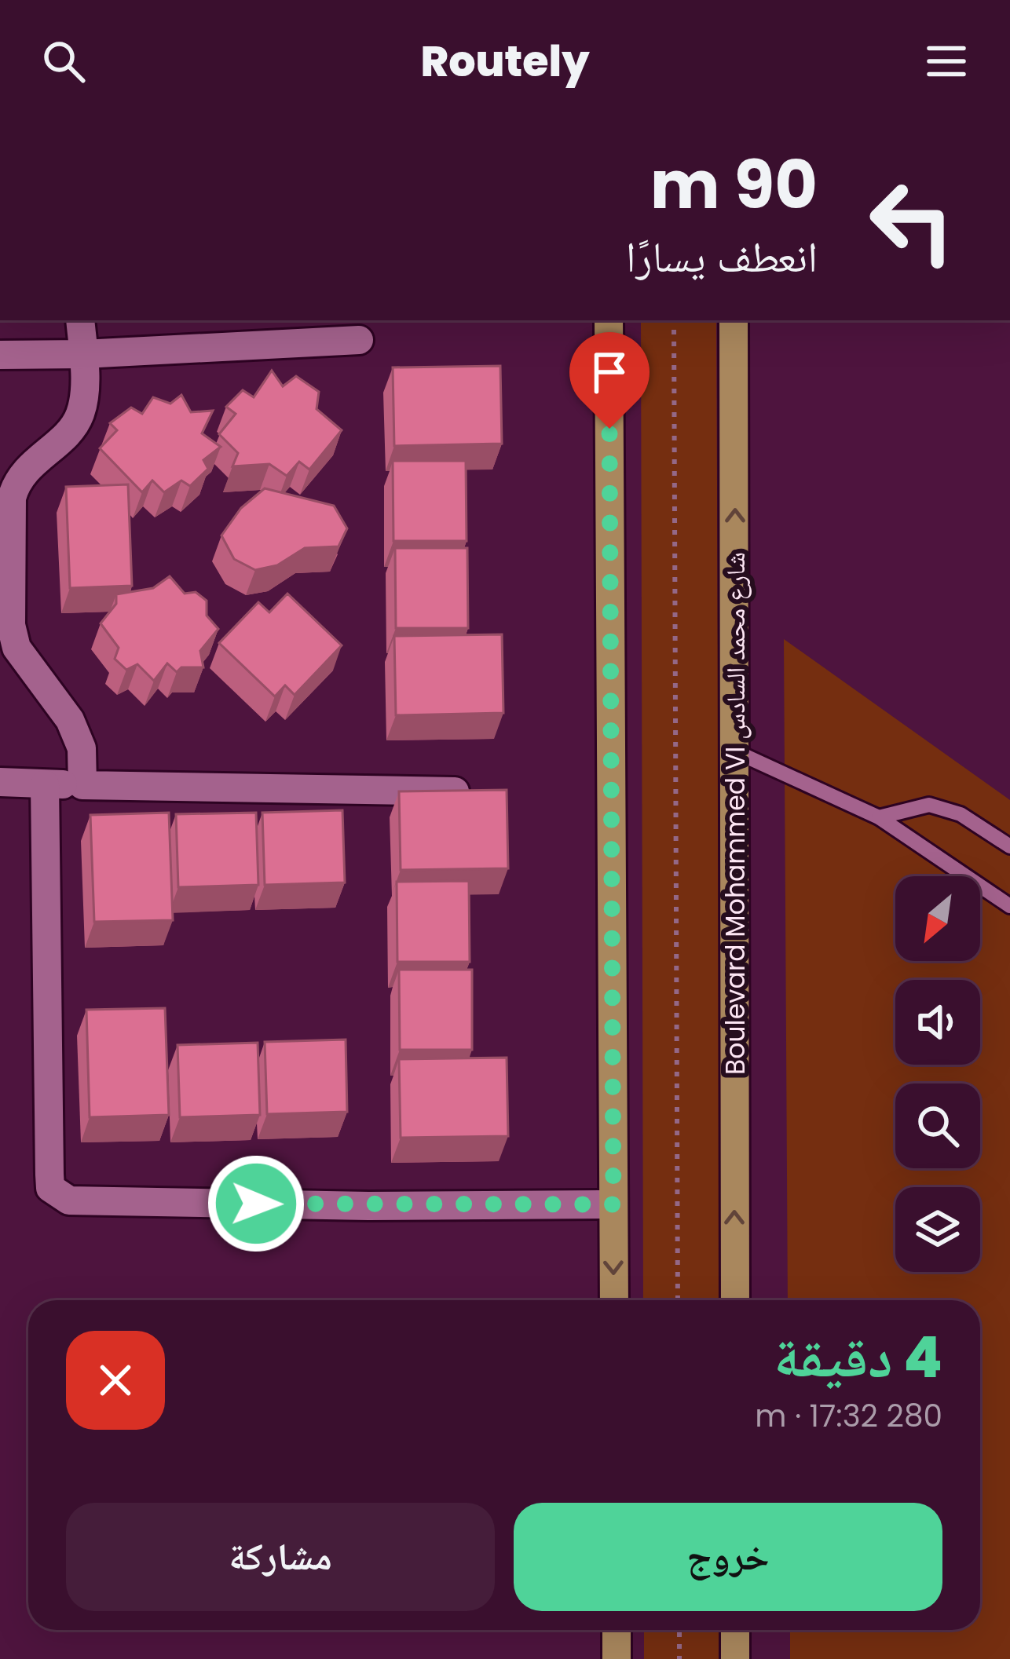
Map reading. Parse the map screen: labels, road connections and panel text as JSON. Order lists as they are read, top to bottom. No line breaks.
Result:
{"streets":{"main road":["Boulevard Mohammed VI شارع محمد السادس"]},"north":"bottom left","page":{"header":"Routely","turn":["90 m","انعطف يسارًا"],"heading":["4 دقيقة","280 m · 17:32"],"buttons":["خروج","مشاركة"]}}
